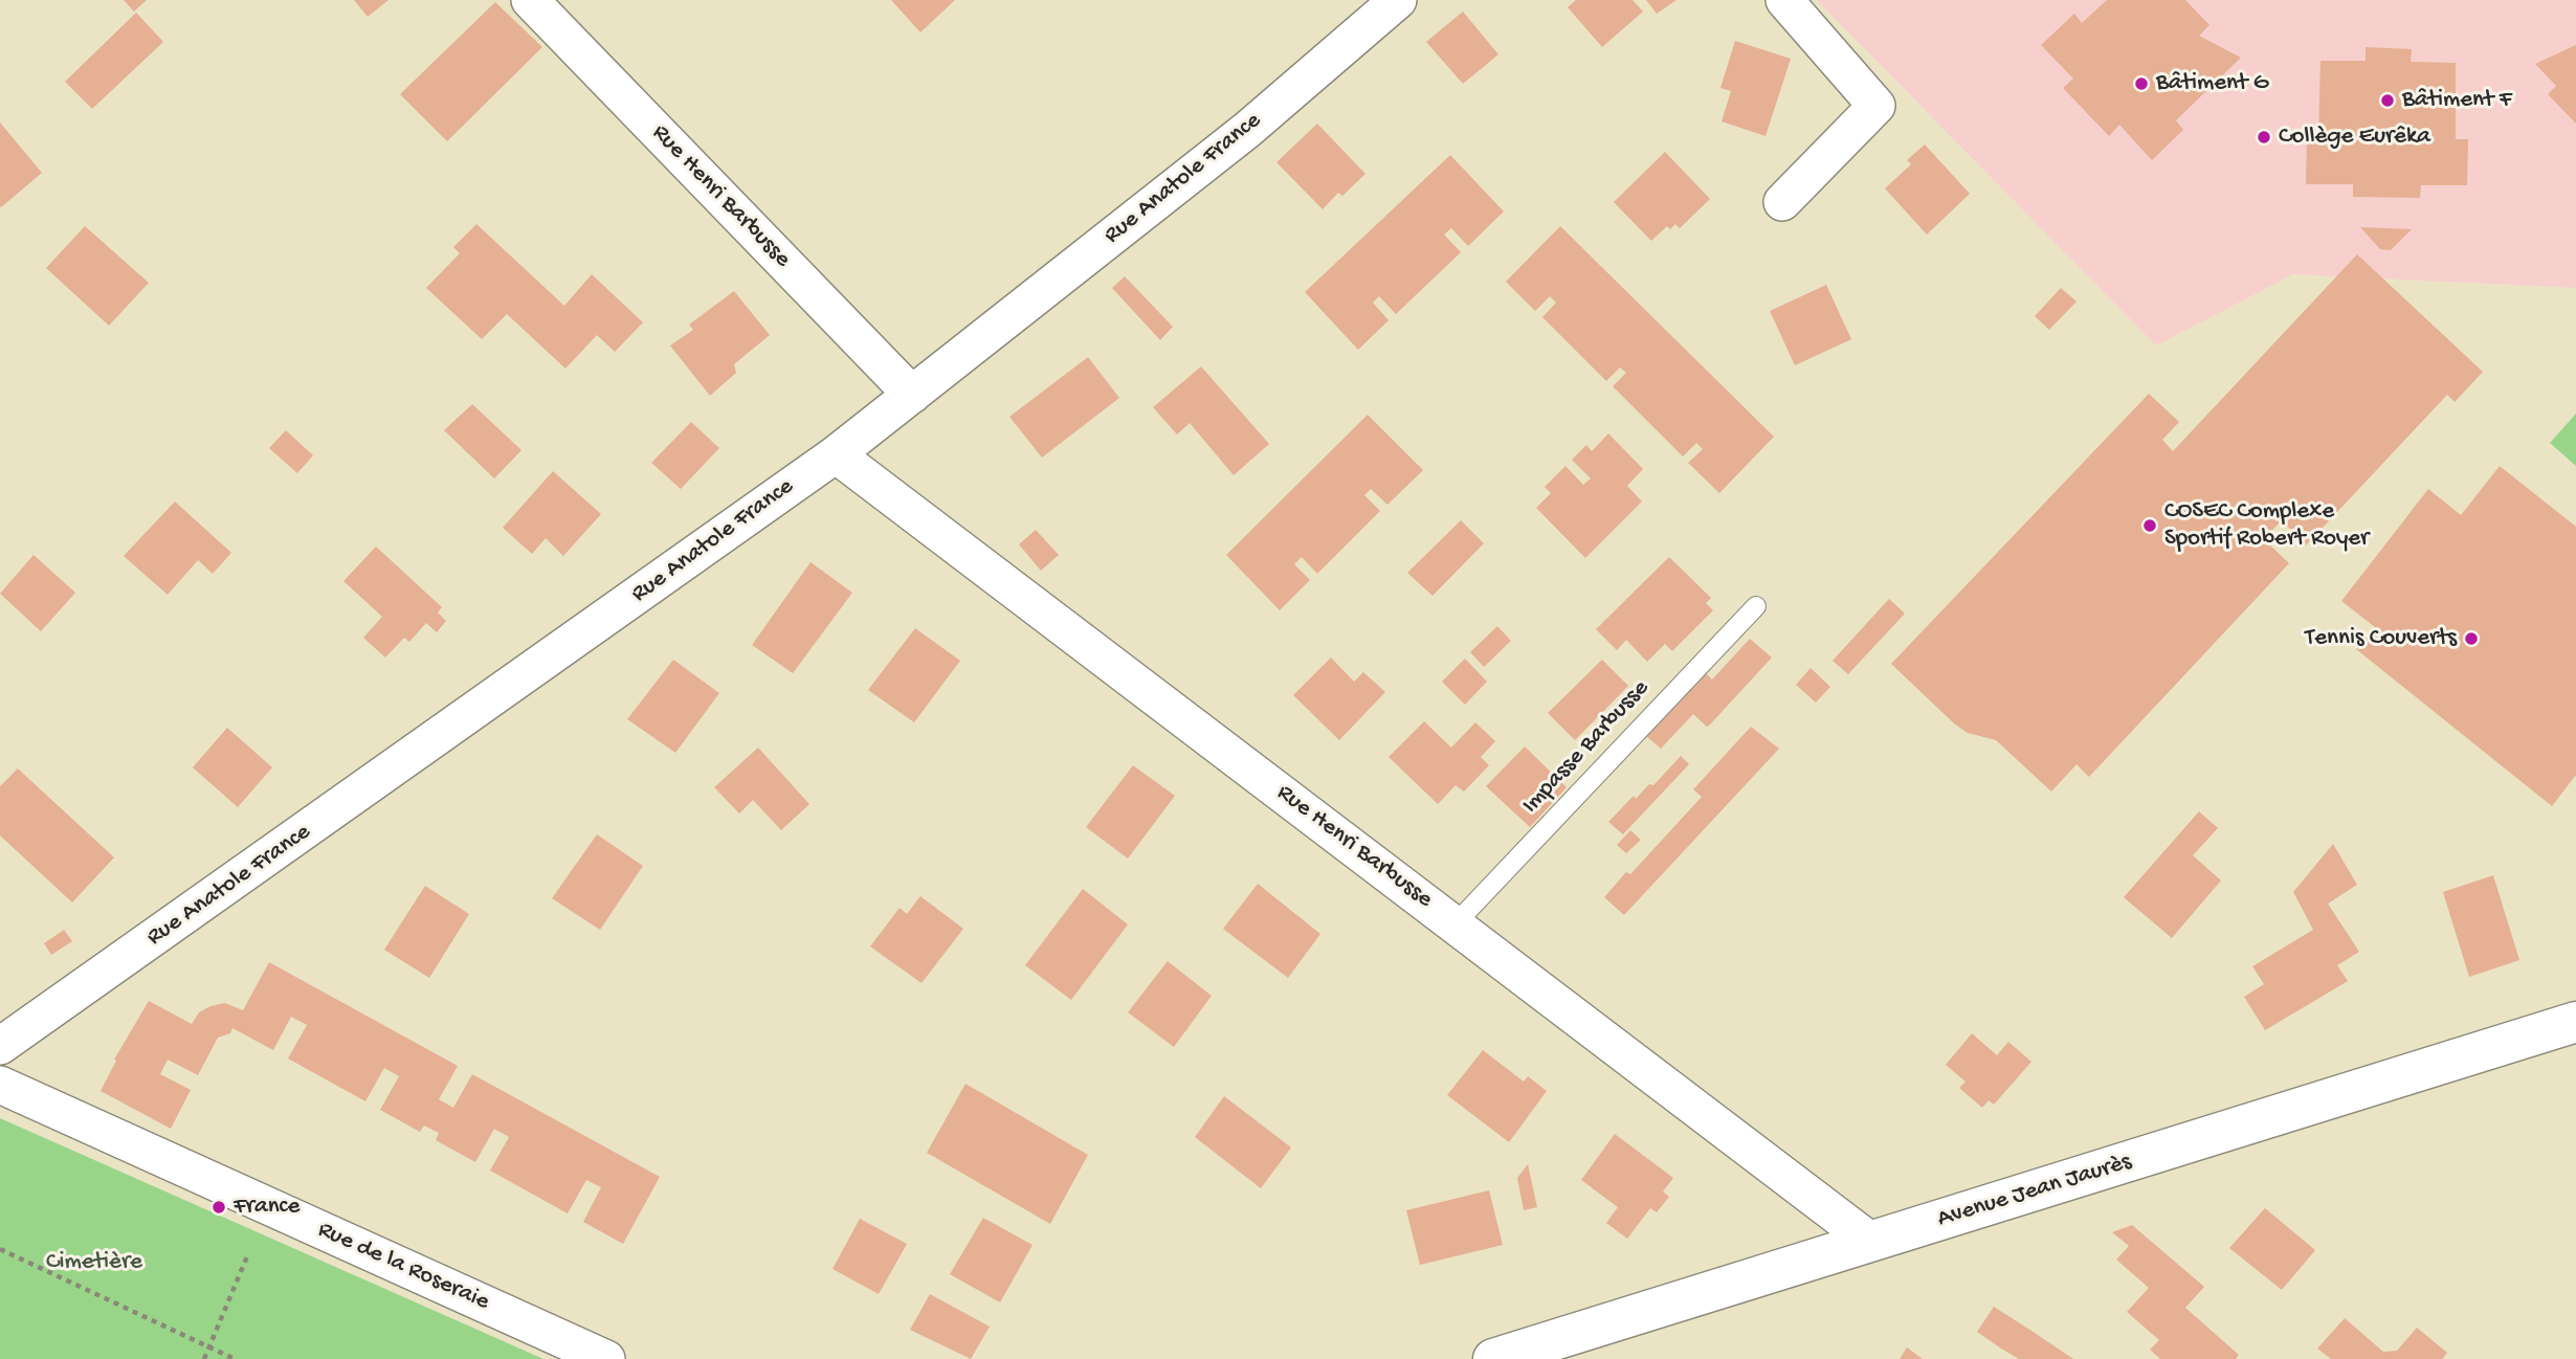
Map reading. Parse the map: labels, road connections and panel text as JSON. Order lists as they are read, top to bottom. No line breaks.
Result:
{"streets":{"main road":["Avenue Jean Jaurès"],"street":["Rue Anatole France","Rue Henri Barbusse","Rue de la Roseraie"],"lane":["Impasse Barbusse"]},"crossings":[["Rue Anatole France","Rue Henri Barbusse"],["Rue Henri Barbusse","Impasse Barbusse"],["Rue Henri Barbusse","Avenue Jean Jaurès"]],"parks":["Cimetière"],"places":["Bâtiment G","Bâtiment F","Collège Eurêka","COSEC Complexe Sportif Robert Royer","Tennis Couverts","France"]}
